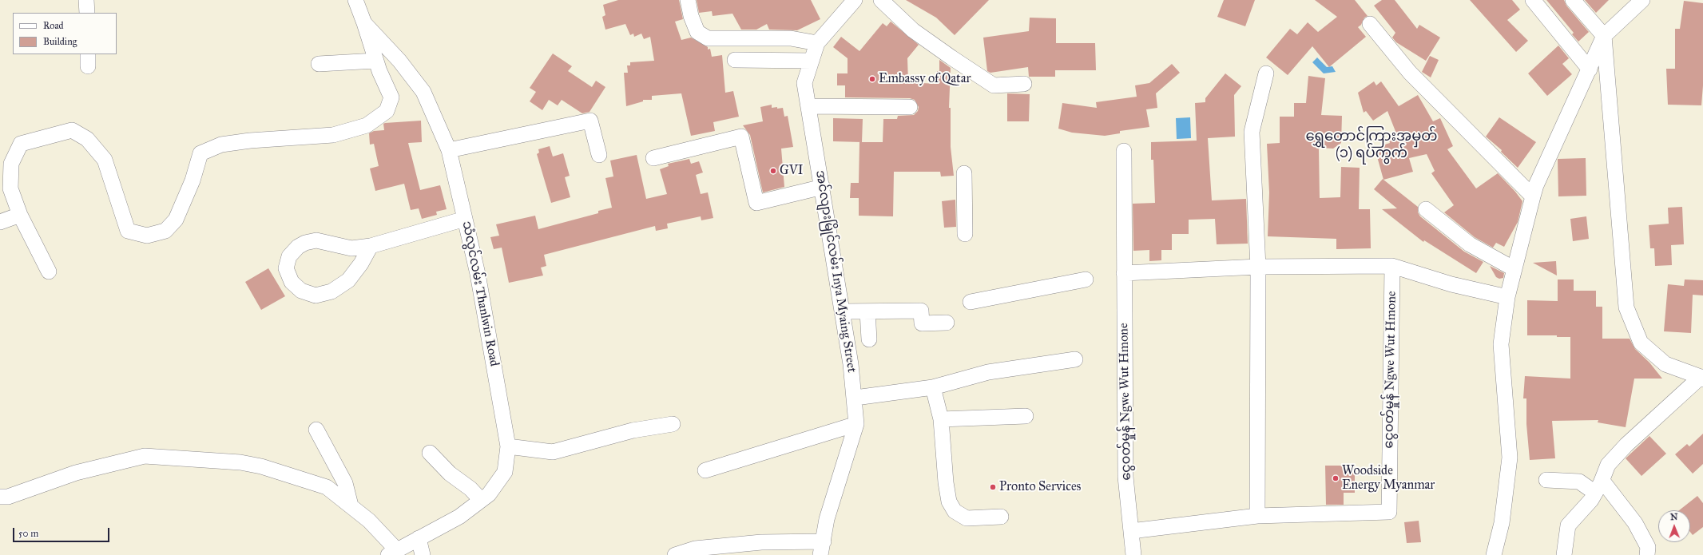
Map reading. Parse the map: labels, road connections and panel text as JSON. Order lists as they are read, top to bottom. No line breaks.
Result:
{"streets":{"street":["အင်လျားမြိုင်လမ်း Inya Myaing Street","သံလွင်လမ်း Thanlwin Road","ငွေဝတ်မှုန် Ngwe Wut Hmone"]},"districts":["ရွှေတောင်ကြားအမှတ် (၁) ရပ်ကွက်"],"places":["Embassy of Qatar","GVI","Woodside Energy Myanmar","Pronto Services"],"legend":["Road","Building"],"scale_bar":"50 m","north":"top"}
